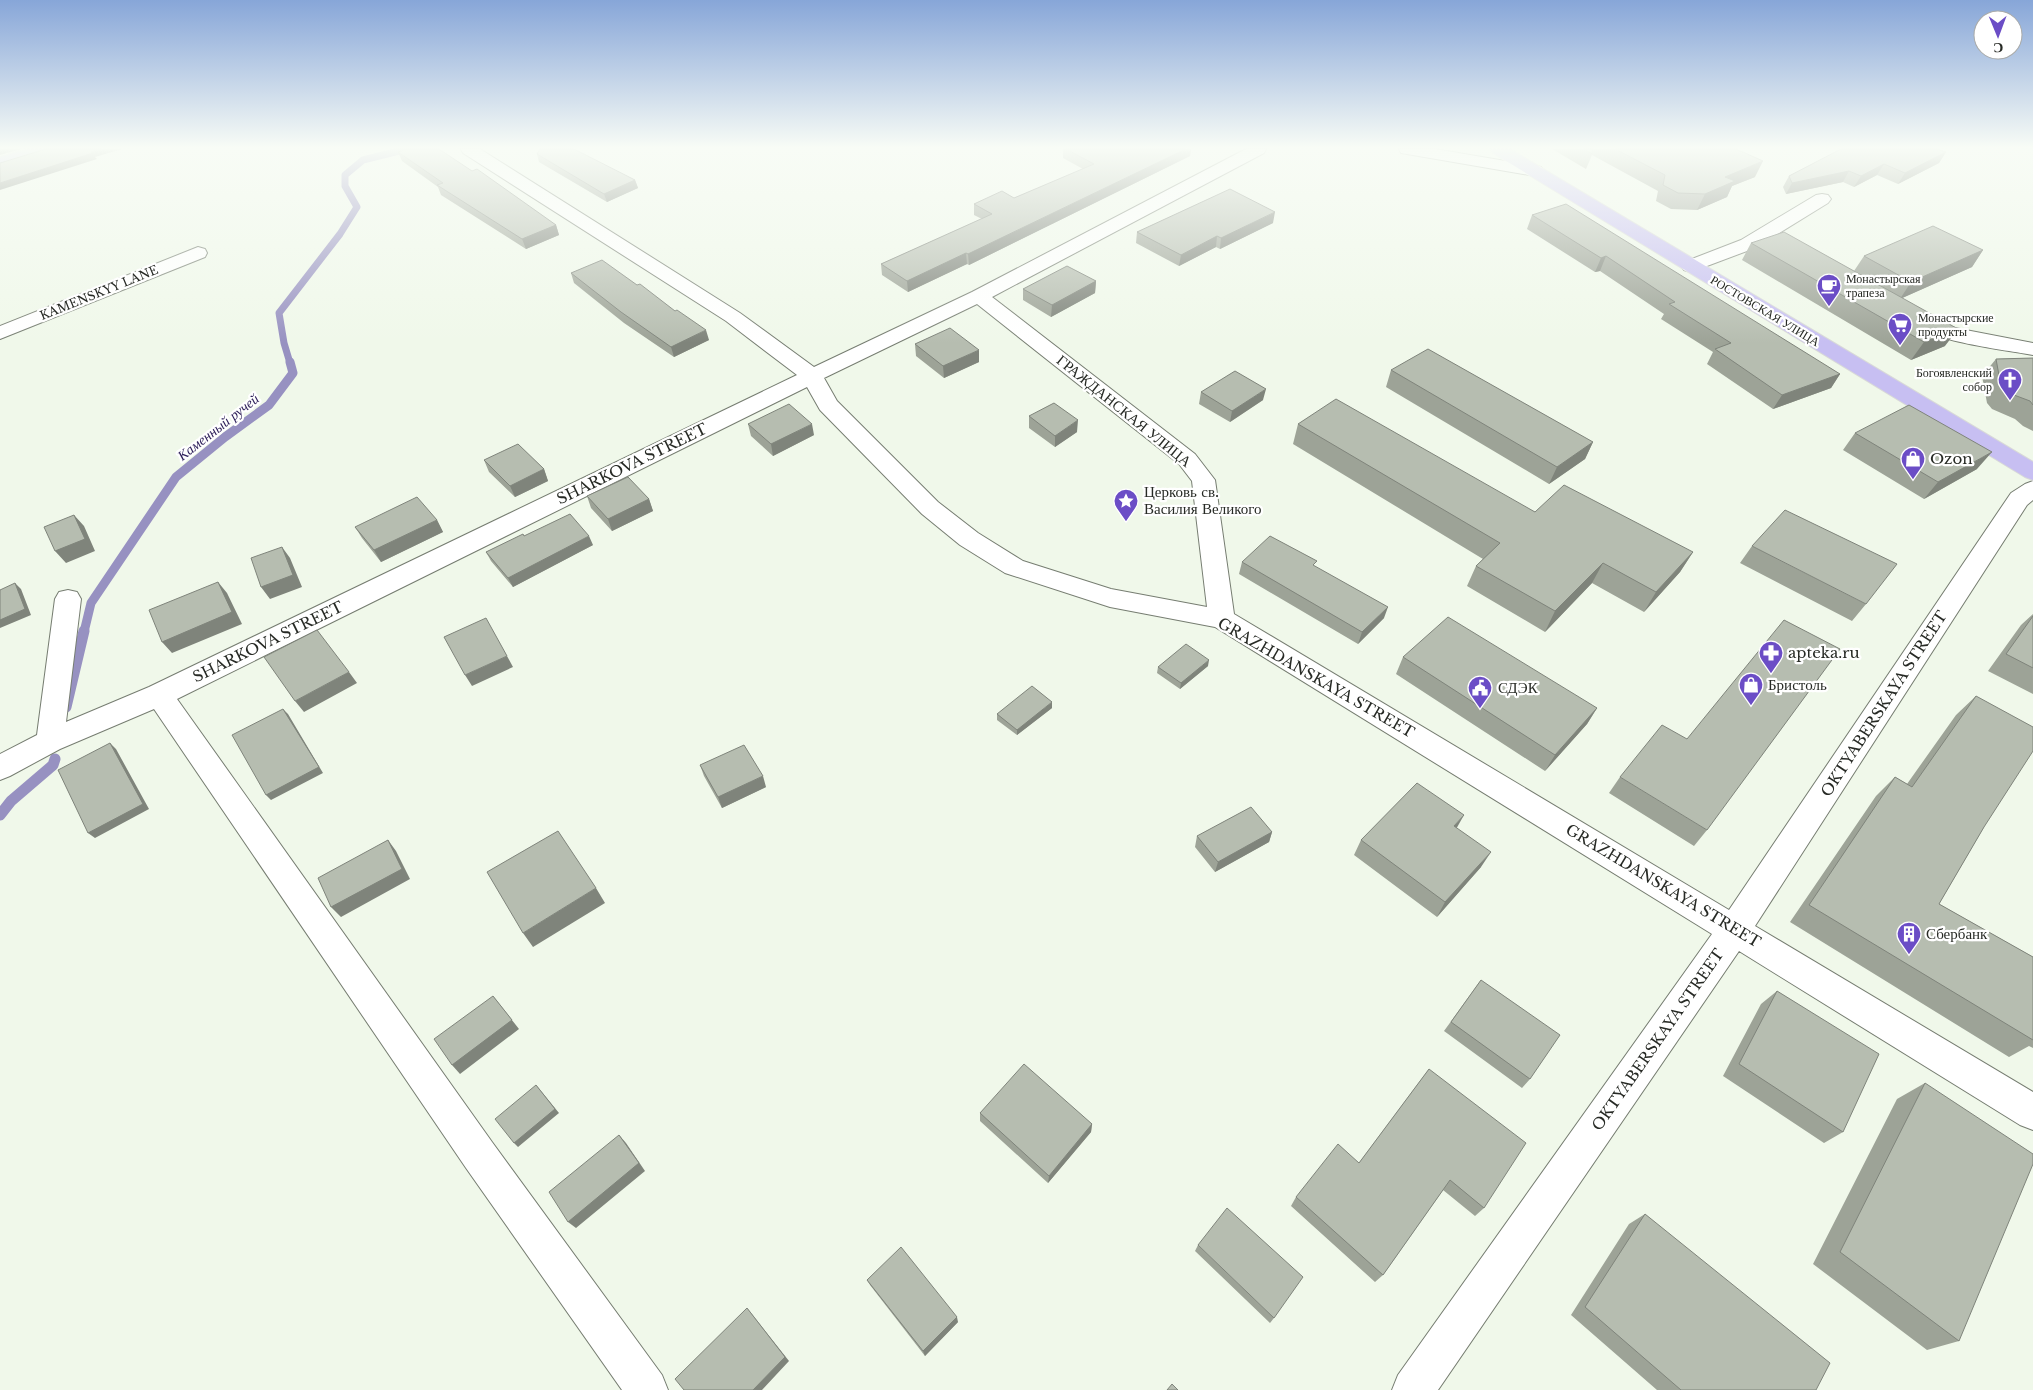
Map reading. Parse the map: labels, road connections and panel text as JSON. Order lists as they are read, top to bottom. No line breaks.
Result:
{"streets":{"main road":["РОСТОВСКАЯ УЛИЦА"],"street":["KAMENSKYY LANE","ГРАЖДАНСКАЯ УЛИЦА","SHARKOVA STREET","GRAZHDANSKAYA STREET","OKTYABERSKAYA STREET"]},"crossings":[["ГРАЖДАНСКАЯ УЛИЦА","SHARKOVA STREET"],["ГРАЖДАНСКАЯ УЛИЦА","GRAZHDANSKAYA STREET"],["SHARKOVA STREET","GRAZHDANSKAYA STREET"],["GRAZHDANSKAYA STREET","OKTYABERSKAYA STREET"]],"water":["Каменный ручей"],"places":{"cafe":["Монастырская трапеза"],"supermarket":["Монастырские продукты"],"church":["Богоявленский собор"],"shop":["Ozon","Бристоль"],"place":["Церковь св. Василия Великого"],"pharmacy":["apteka.ru"],"public building":["СДЭК"],"building":["Сбербанк"]},"north":"bottom"}
